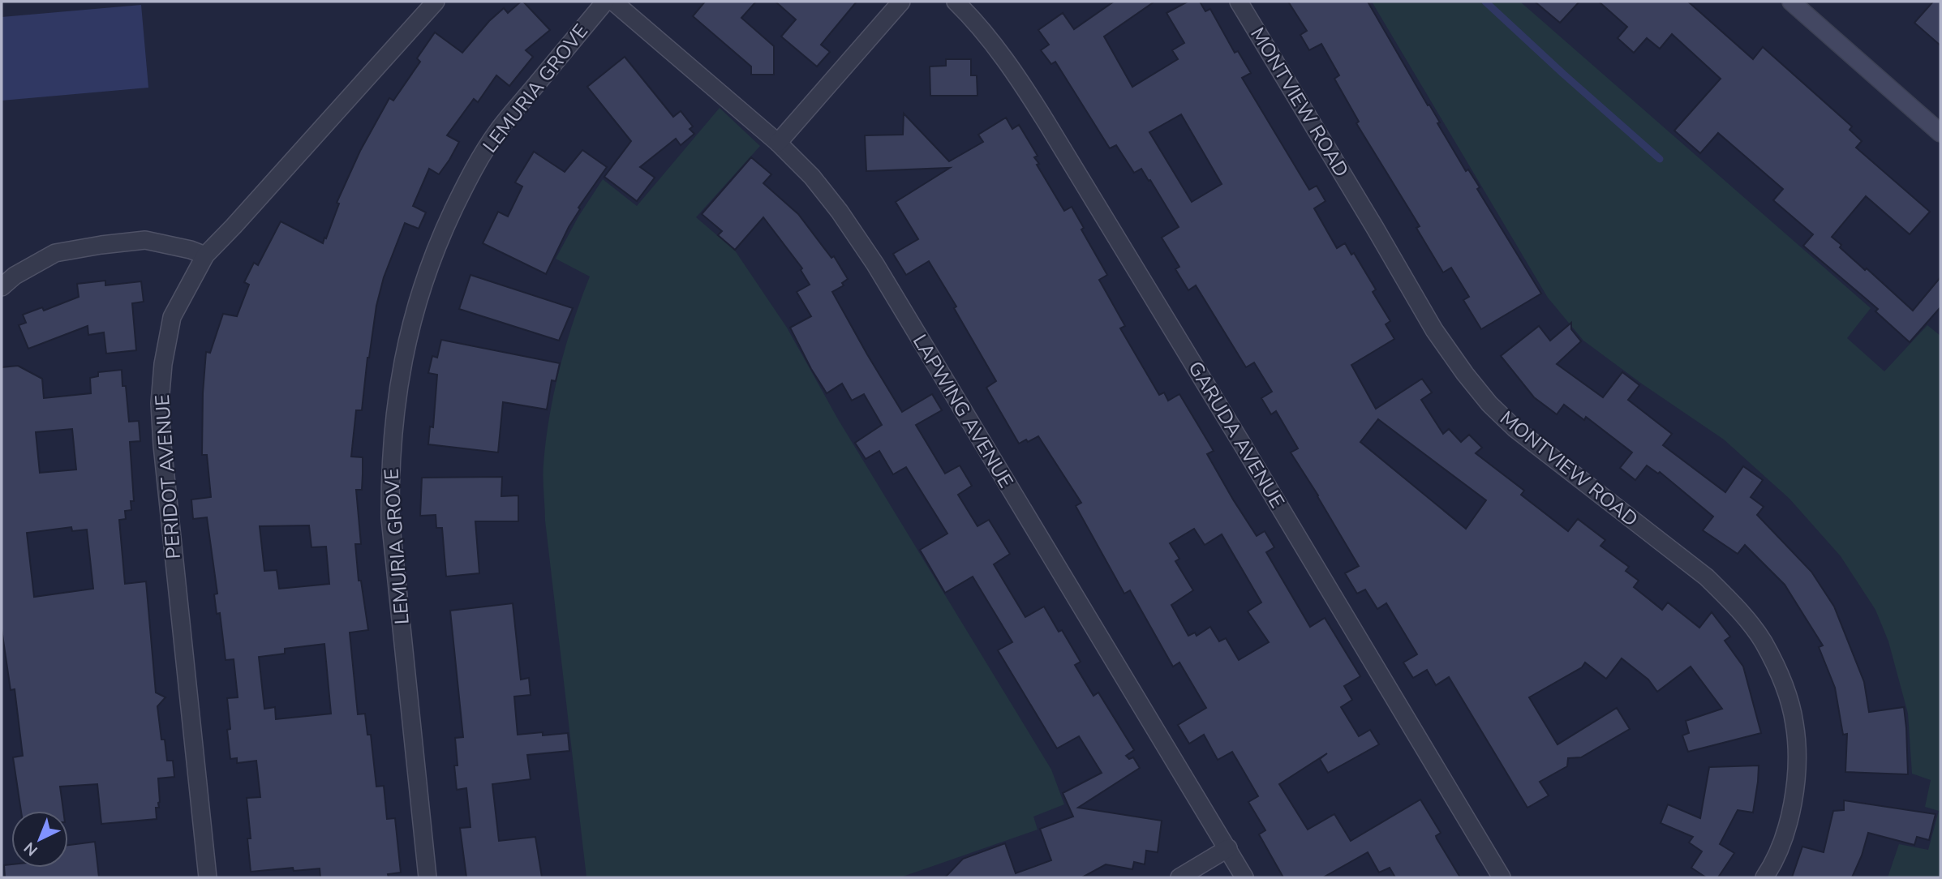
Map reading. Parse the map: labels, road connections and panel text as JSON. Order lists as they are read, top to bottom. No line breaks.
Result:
{"streets":{"street":["LEMURIA GROVE","MONTVIEW ROAD","LAPWING AVENUE","GARUDA AVENUE","PERIDOT AVENUE"]},"north":"bottom left"}
